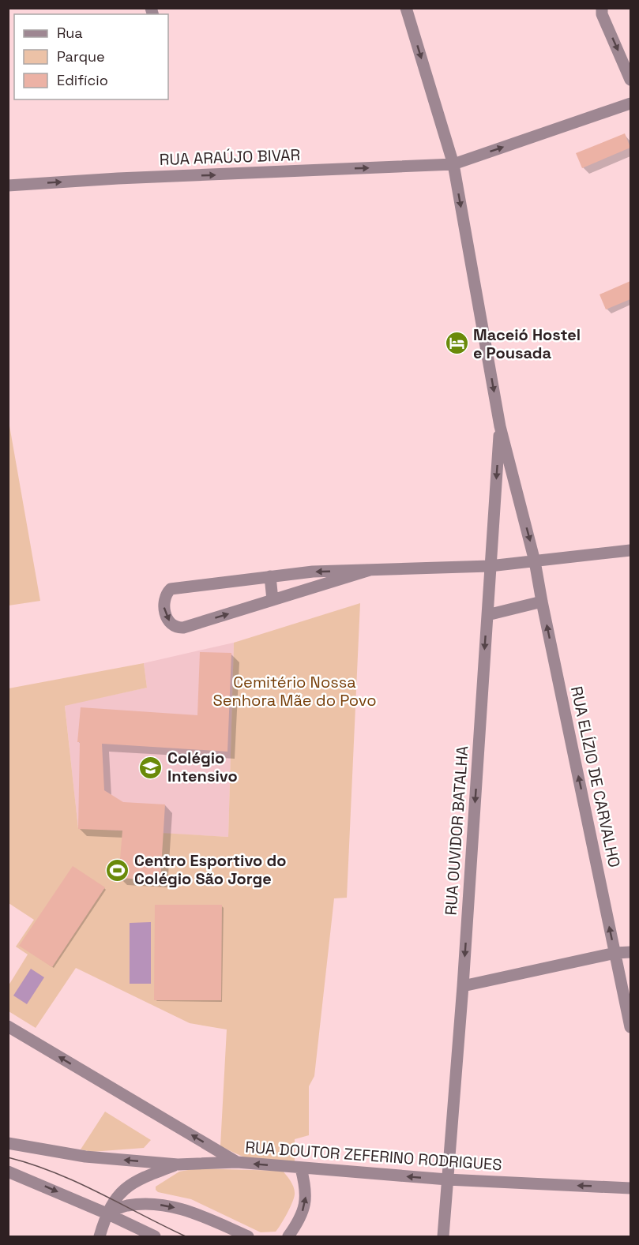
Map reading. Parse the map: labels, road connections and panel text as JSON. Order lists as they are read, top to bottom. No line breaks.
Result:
{"streets":{"street":["RUA ARAÚJO BIVAR","RUA ELÍZIO DE CARVALHO","RUA OUVIDOR BATALHA","RUA DOUTOR ZEFERINO RODRIGUES"]},"crossings":[["RUA ELÍZIO DE CARVALHO","RUA OUVIDOR BATALHA"],["RUA OUVIDOR BATALHA","RUA DOUTOR ZEFERINO RODRIGUES"]],"one_way":["RUA ARAÚJO BIVAR","RUA OUVIDOR BATALHA"],"parks":["Cemitério Nossa Senhora Mãe do Povo"],"places":{"hotel":["Maceió Hostel e Pousada"],"school or university":["Colégio Intensivo"],"sports":["Centro Esportivo do Colégio São Jorge"]},"legend":["Rua","Parque","Edifício"]}
